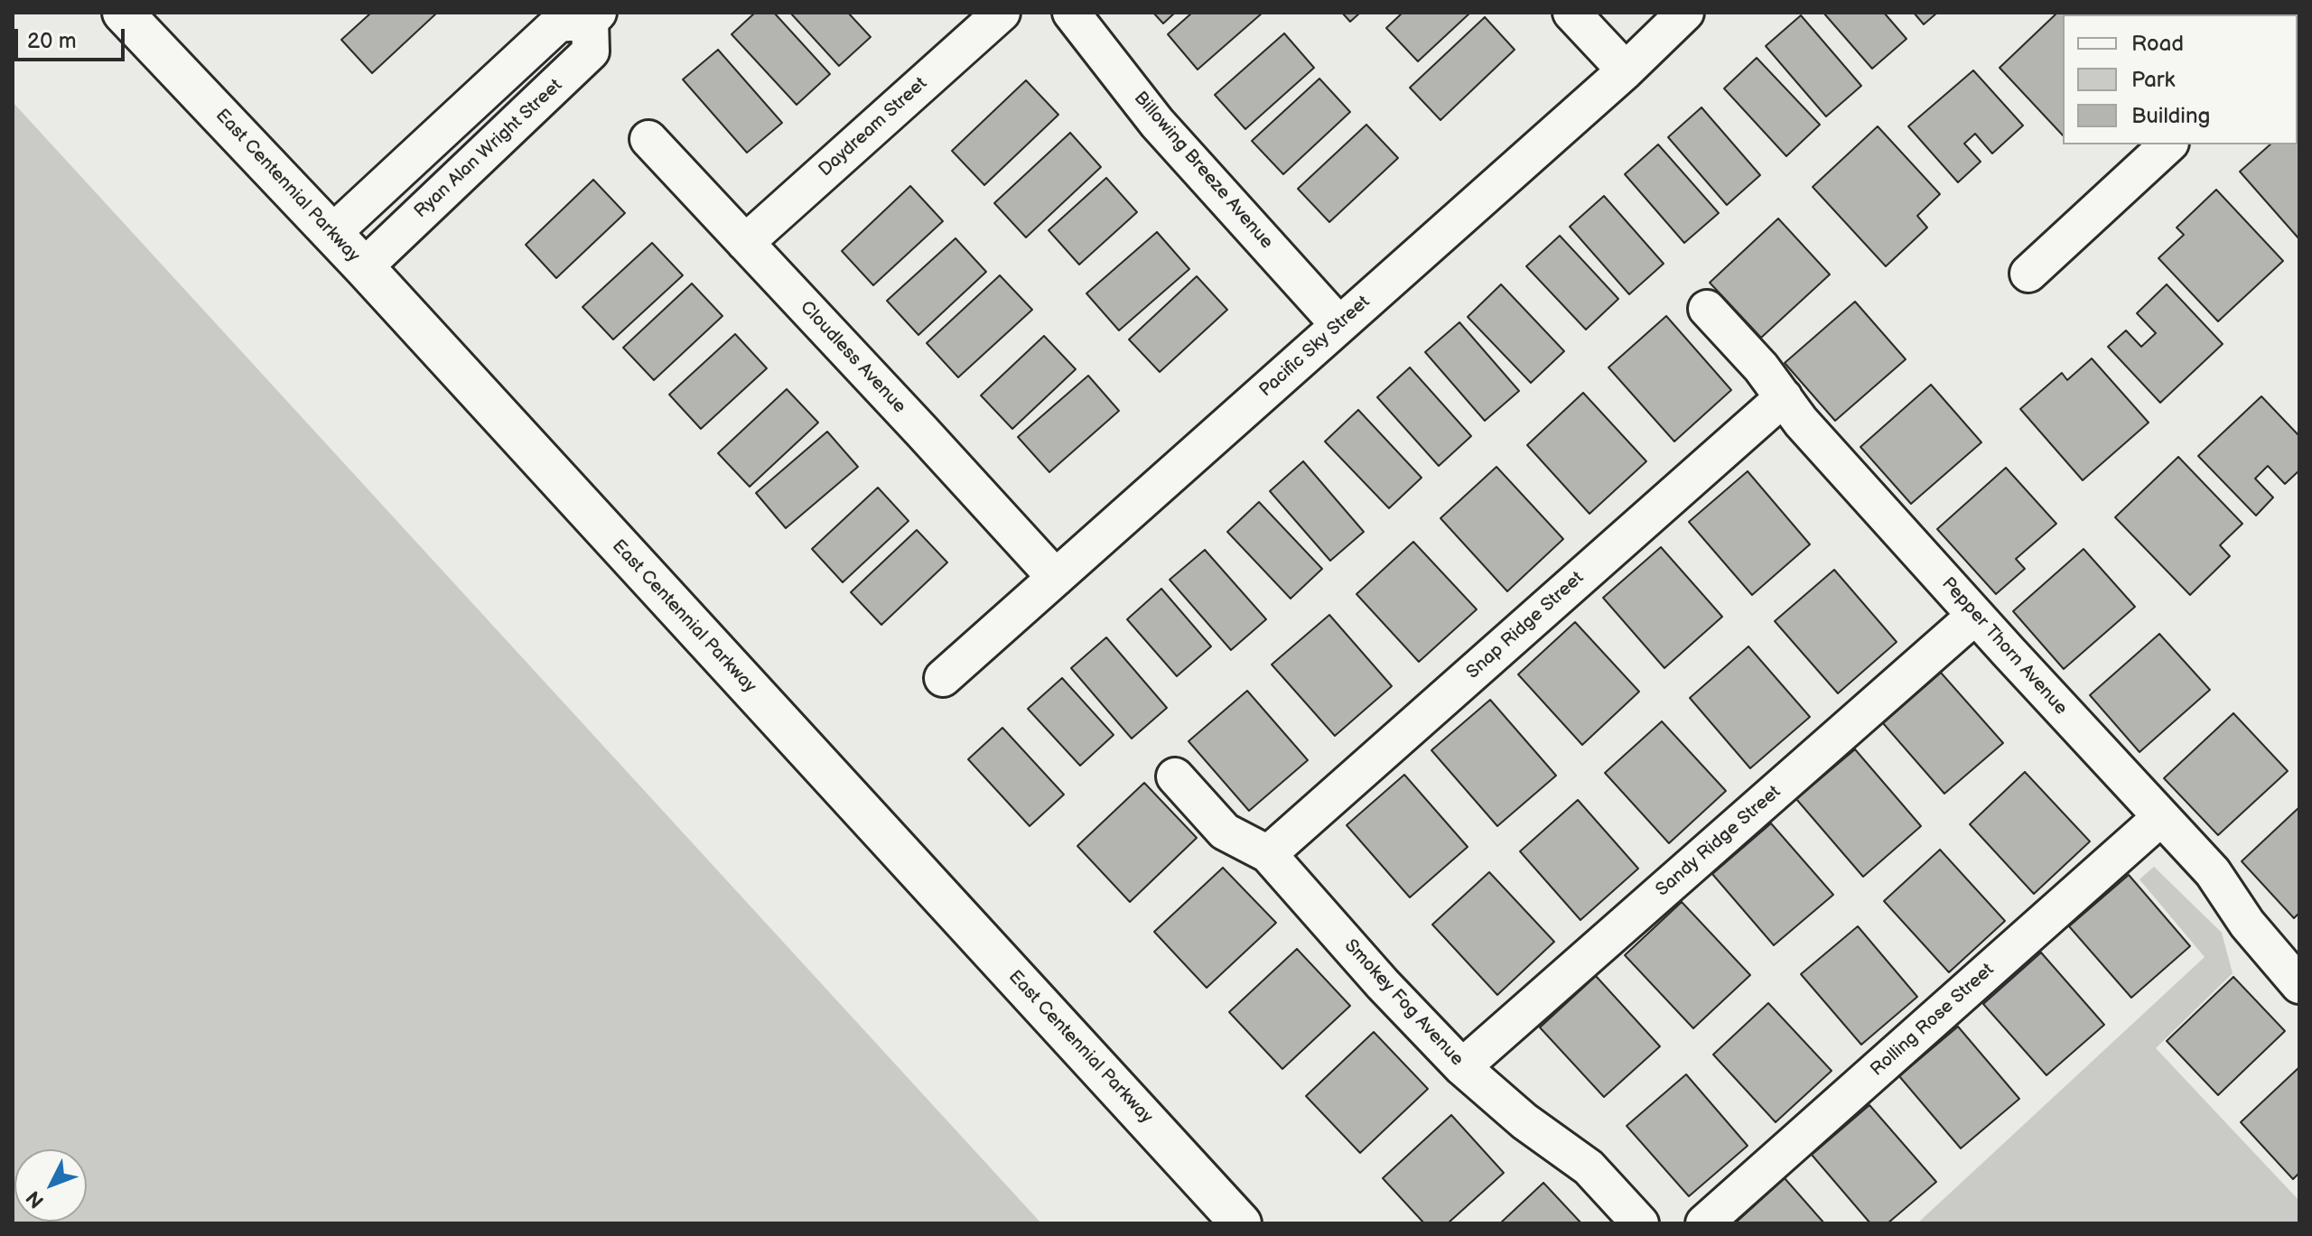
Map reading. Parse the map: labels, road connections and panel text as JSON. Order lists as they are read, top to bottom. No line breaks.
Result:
{"streets":{"main road":["East Centennial Parkway"],"street":["Daydream Street","Ryan Alan Wright Street","Billowing Breeze Avenue","Pacific Sky Street","Cloudless Avenue","Snap Ridge Street","Pepper Thorn Avenue","Sandy Ridge Street","Smokey Fog Avenue","Rolling Rose Street"]},"crossings":[["Daydream Street","Cloudless Avenue"],["Ryan Alan Wright Street","East Centennial Parkway"],["Billowing Breeze Avenue","Pacific Sky Street"],["Pacific Sky Street","Cloudless Avenue"],["Snap Ridge Street","Pepper Thorn Avenue"],["Snap Ridge Street","Smokey Fog Avenue"],["Pepper Thorn Avenue","Sandy Ridge Street"],["Pepper Thorn Avenue","Rolling Rose Street"],["Sandy Ridge Street","Smokey Fog Avenue"]],"legend":["Road","Park","Building"],"scale_bar":"20 m","north":"bottom left"}
